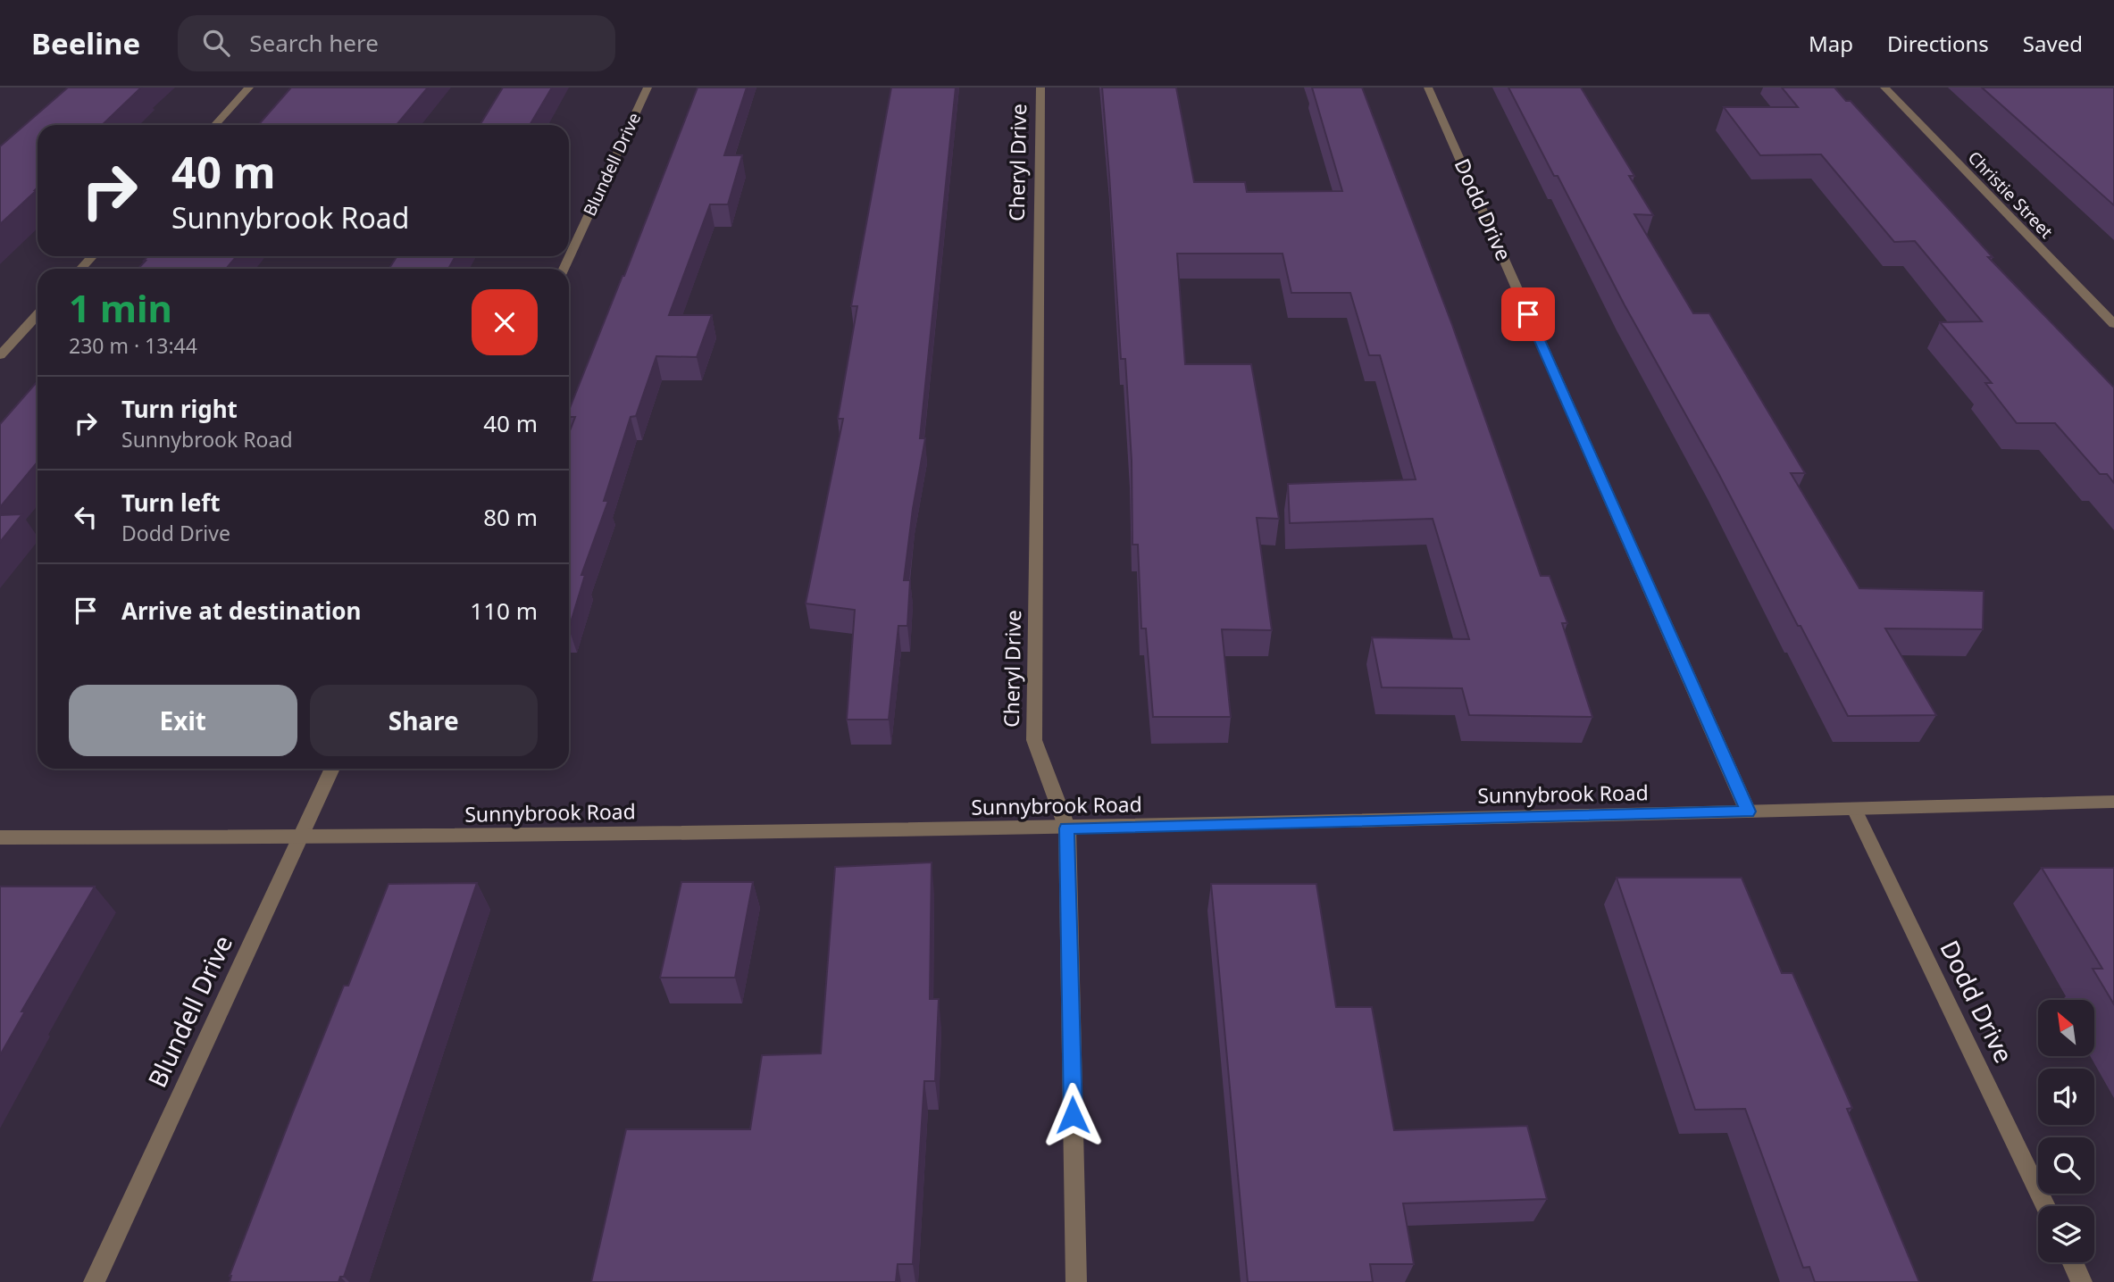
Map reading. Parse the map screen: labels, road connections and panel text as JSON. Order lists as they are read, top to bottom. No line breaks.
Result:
{"streets":{"street":["Cheryl Drive","Blundell Drive","Christie Street","Dodd Drive","Sunnybrook Road"]},"crossings":[["Cheryl Drive","Sunnybrook Road"],["Blundell Drive","Sunnybrook Road"],["Dodd Drive","Sunnybrook Road"]],"north":"top left","page":{"header":"Beeline","search":"Search here","nav":["Map","Directions","Saved"],"turn":["40 m","Sunnybrook Road"],"heading":["1 min","230 m · 13:44"],"list":[{"name":"Turn right","note":"Sunnybrook Road","value":"40 m"},{"name":"Turn left","note":"Dodd Drive","value":"80 m"},{"name":"Arrive at destination","value":"110 m"}],"buttons":["Exit","Share"]}}
